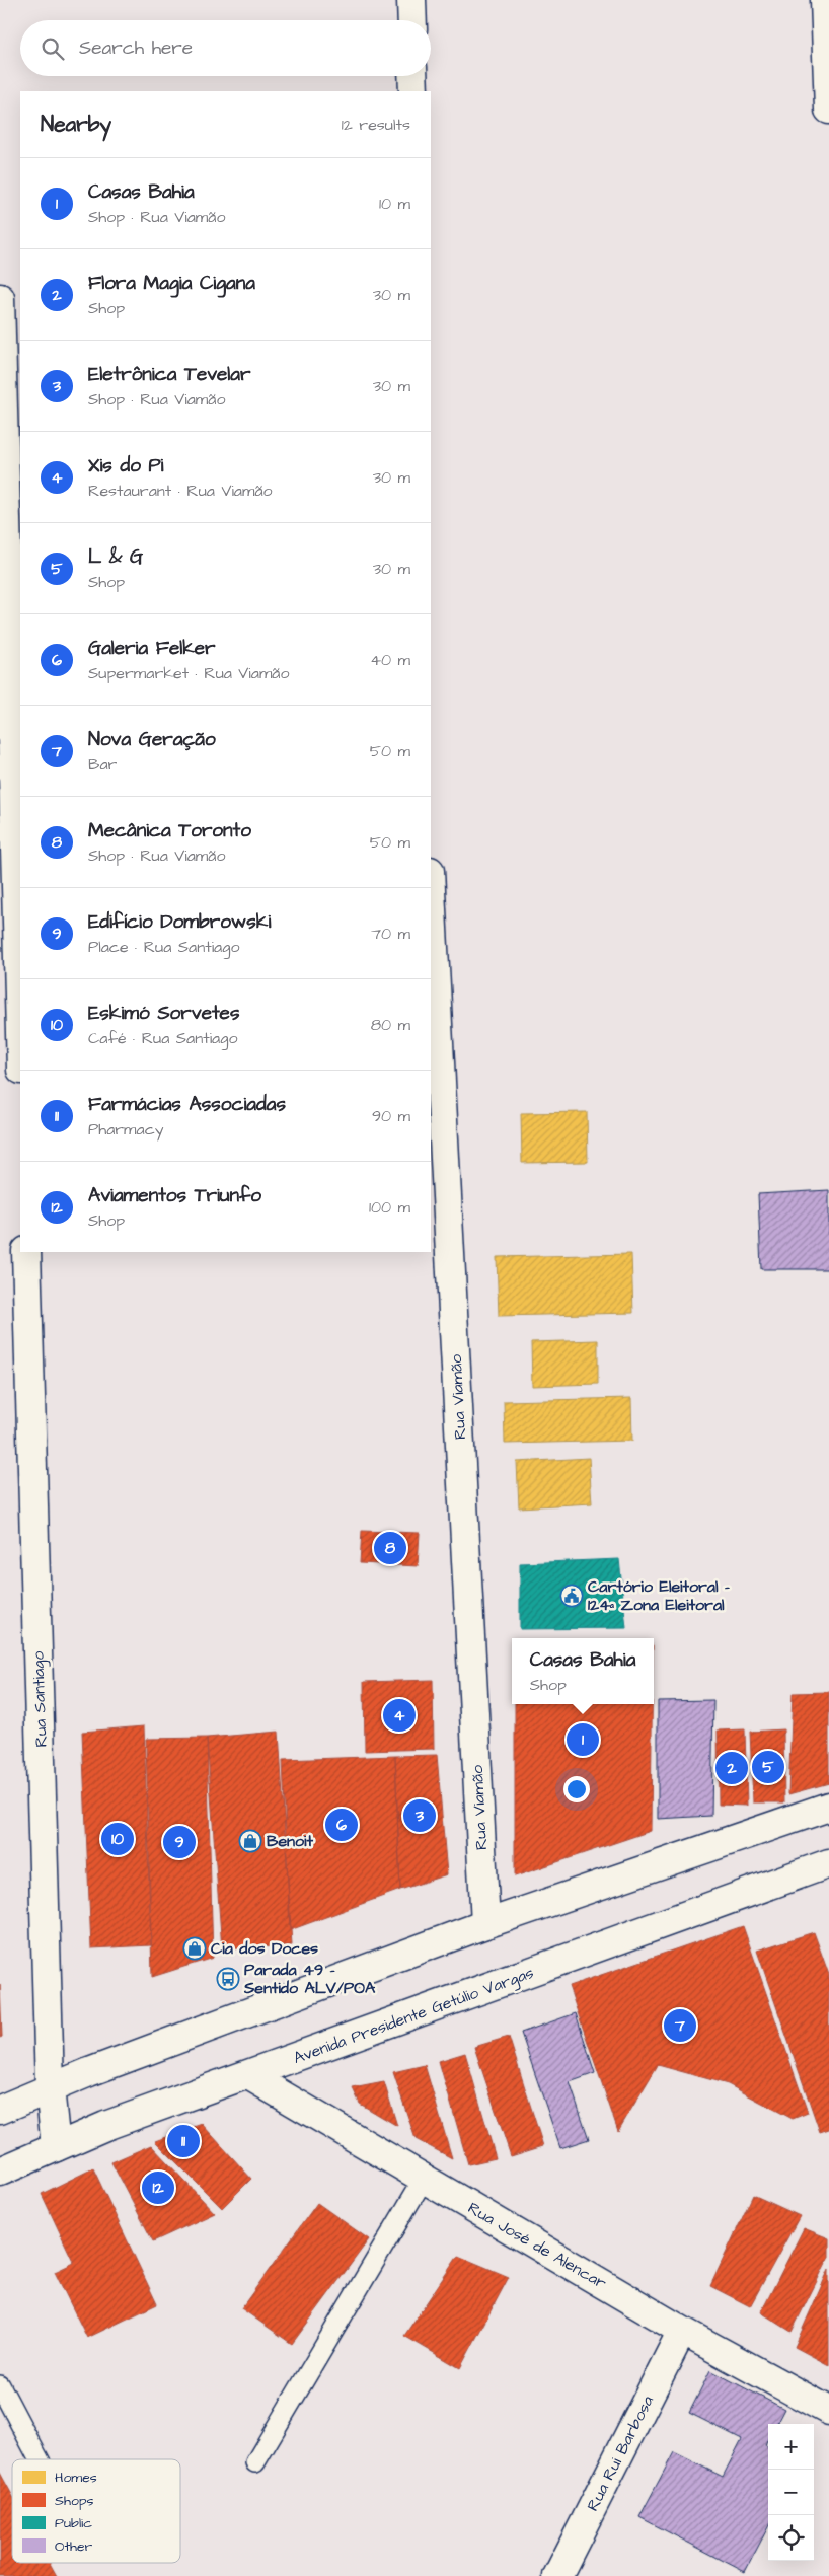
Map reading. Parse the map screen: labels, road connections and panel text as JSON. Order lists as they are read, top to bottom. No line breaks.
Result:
{"streets":{"street":["Rua Viamão","Rua Santiago","Avenida Presidente Getúlio Vargas","Rua José de Alencar","Rua Rui Barbosa"]},"crossings":[["Rua Santiago","Avenida Presidente Getúlio Vargas"],["Avenida Presidente Getúlio Vargas","Rua José de Alencar"],["Rua José de Alencar","Rua Rui Barbosa"]],"places":{"public building":["Cartório Eleitoral - 124ª Zona Eleitoral"],"shop":["Benoit","Cia dos Doces"],"bus stop":["Parada 49 - Sentido ALV/POA"]},"legend":["Homes","Shops","Public","Other"],"page":{"search":"Search here","heading":["Nearby","12 results"],"list":[{"mark":"1","name":"Casas Bahia","note":"Shop · Rua Viamão","value":"10 m"},{"mark":"2","name":"Flora Magia Cigana","note":"Shop","value":"30 m"},{"mark":"3","name":"Eletrônica Tevelar","note":"Shop · Rua Viamão","value":"30 m"},{"mark":"4","name":"Xis do Pi","note":"Restaurant · Rua Viamão","value":"30 m"},{"mark":"5","name":"L & G","note":"Shop","value":"30 m"},{"mark":"6","name":"Galeria Felker","note":"Supermarket · Rua Viamão","value":"40 m"},{"mark":"7","name":"Nova Geração","note":"Bar","value":"50 m"},{"mark":"8","name":"Mecânica Toronto","note":"Shop · Rua Viamão","value":"50 m"},{"mark":"9","name":"Edifício Dombrowski","note":"Place · Rua Santiago","value":"70 m"},{"mark":"10","name":"Eskimó Sorvetes","note":"Café · Rua Santiago","value":"80 m"},{"mark":"11","name":"Farmácias Associadas","note":"Pharmacy","value":"90 m"},{"mark":"12","name":"Aviamentos Triunfo","note":"Shop","value":"100 m"}],"pins":["8","4","1","5","2","3","6","10","9","7","11","12"],"popup":["Casas Bahia","Shop"],"map_buttons":["+","−"]}}
